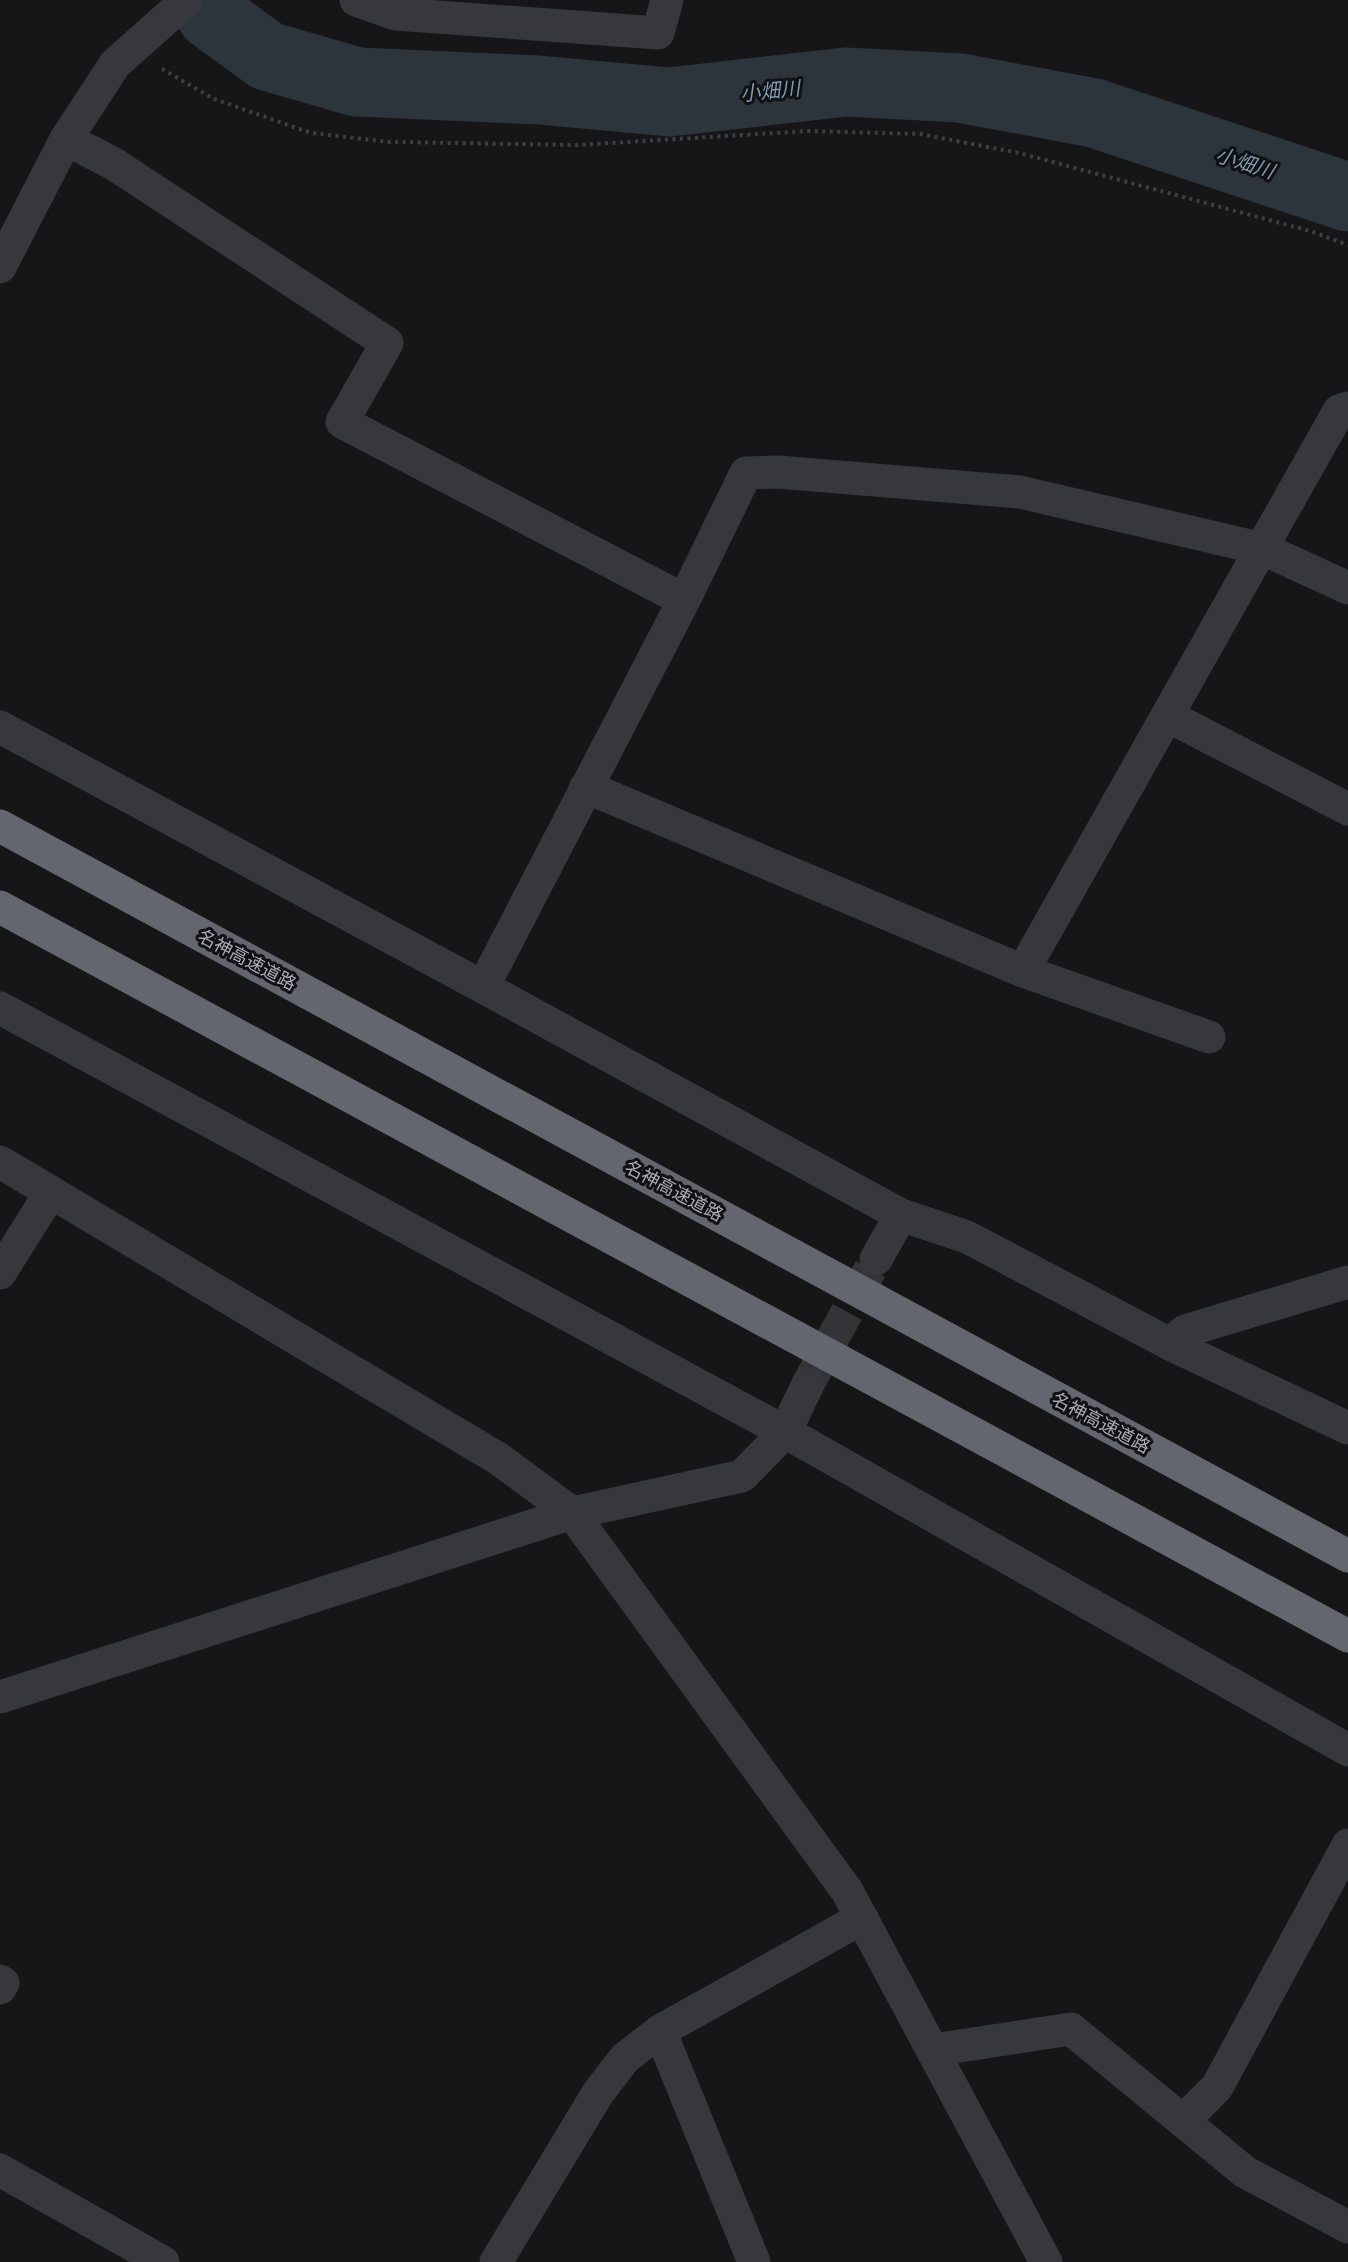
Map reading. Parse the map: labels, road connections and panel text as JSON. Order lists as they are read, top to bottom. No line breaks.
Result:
{"streets":{"highway":["名神高速道路"]},"water":["小畑川"]}
